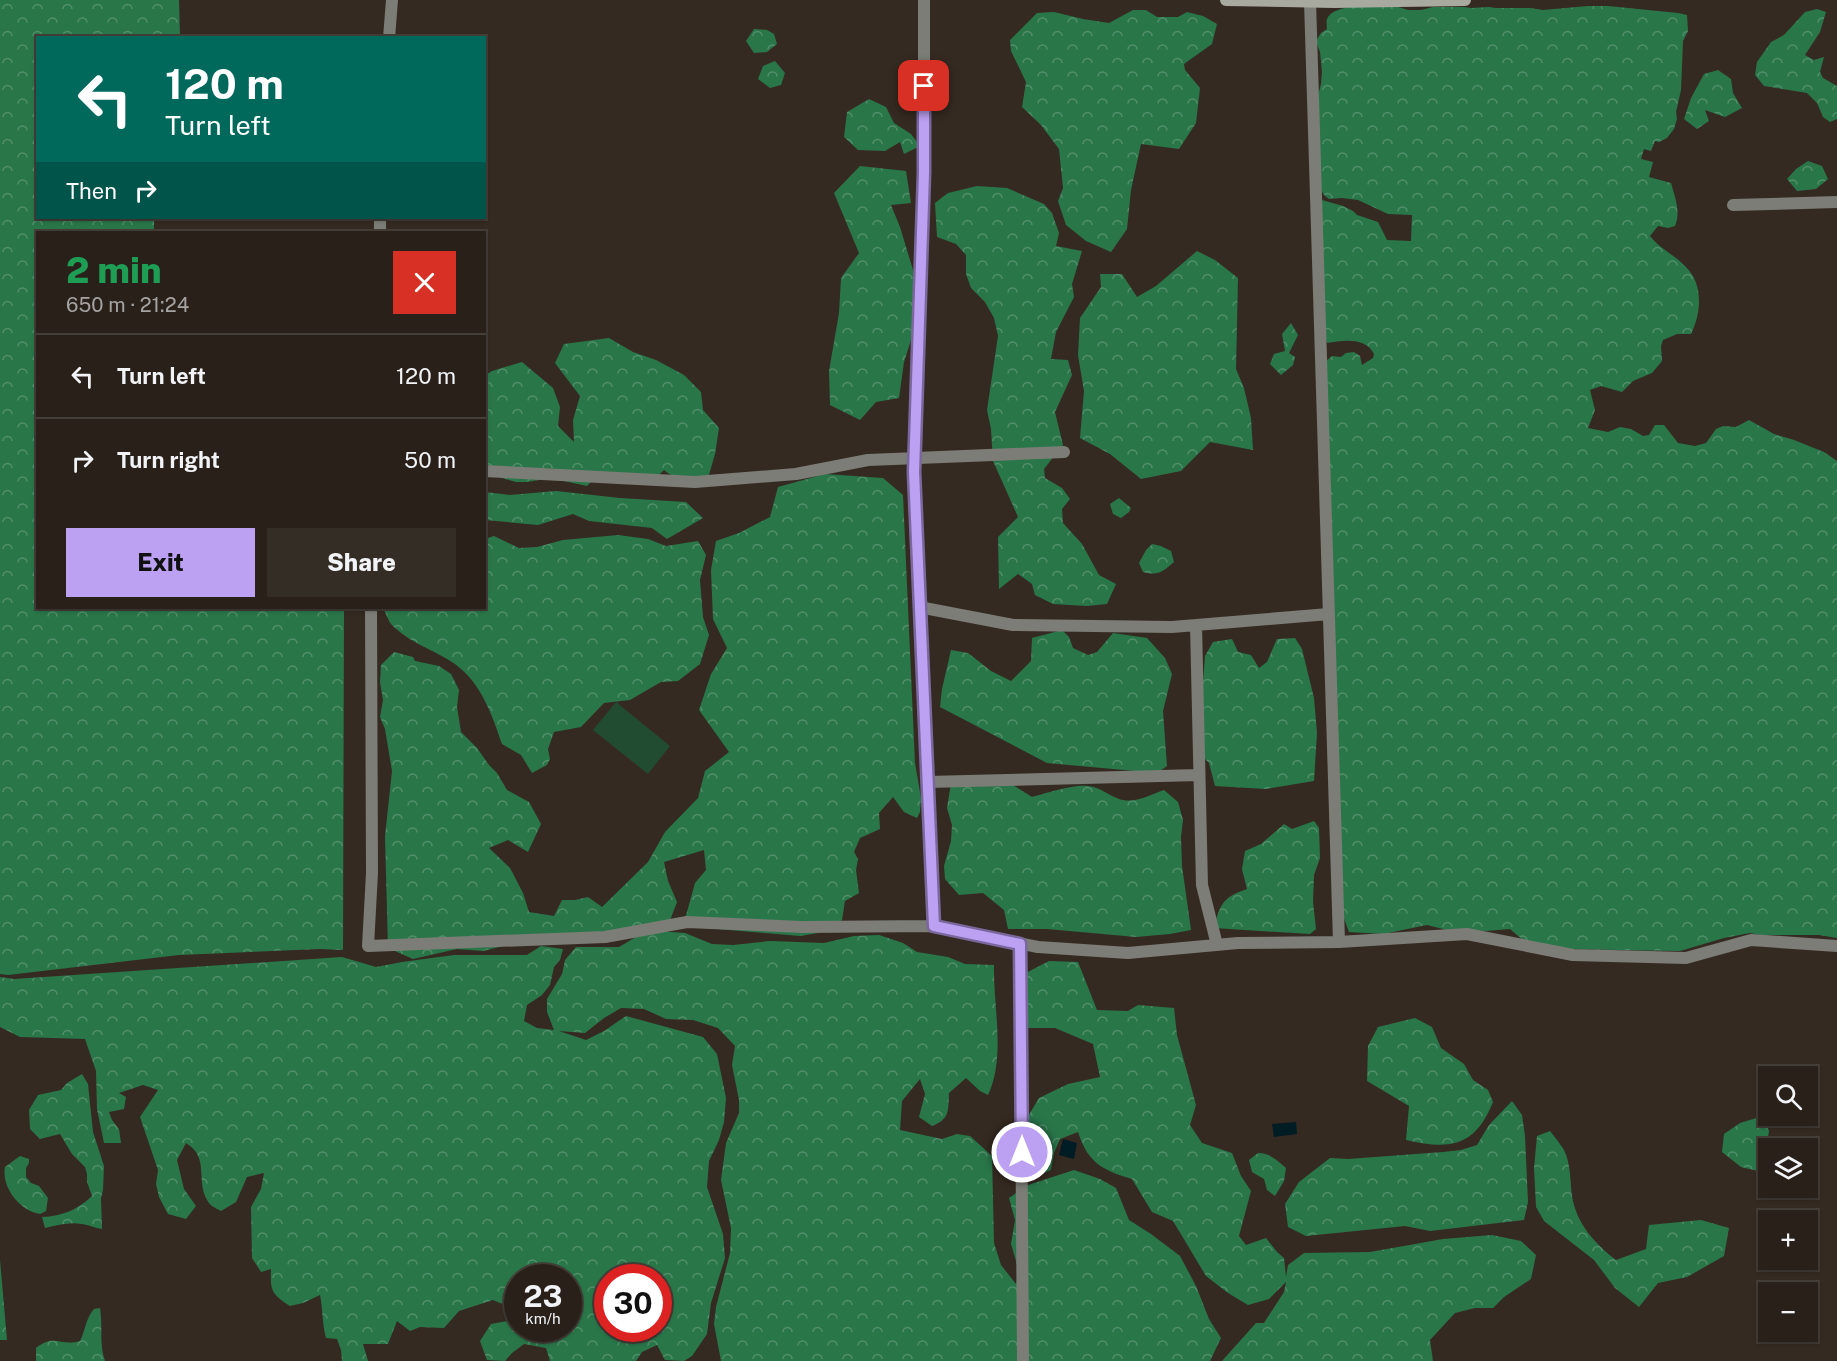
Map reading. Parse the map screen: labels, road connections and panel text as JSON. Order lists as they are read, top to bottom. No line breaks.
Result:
{"page":{"turn":["120 m","Turn left"],"then":"Then","heading":["2 min","650 m · 21:24"],"list":[{"name":"Turn left","value":"120 m"},{"name":"Turn right","value":"50 m"}],"buttons":["Exit","Share"],"map_buttons":["+","−"],"speed":"23 km/h","limit":"30"}}
